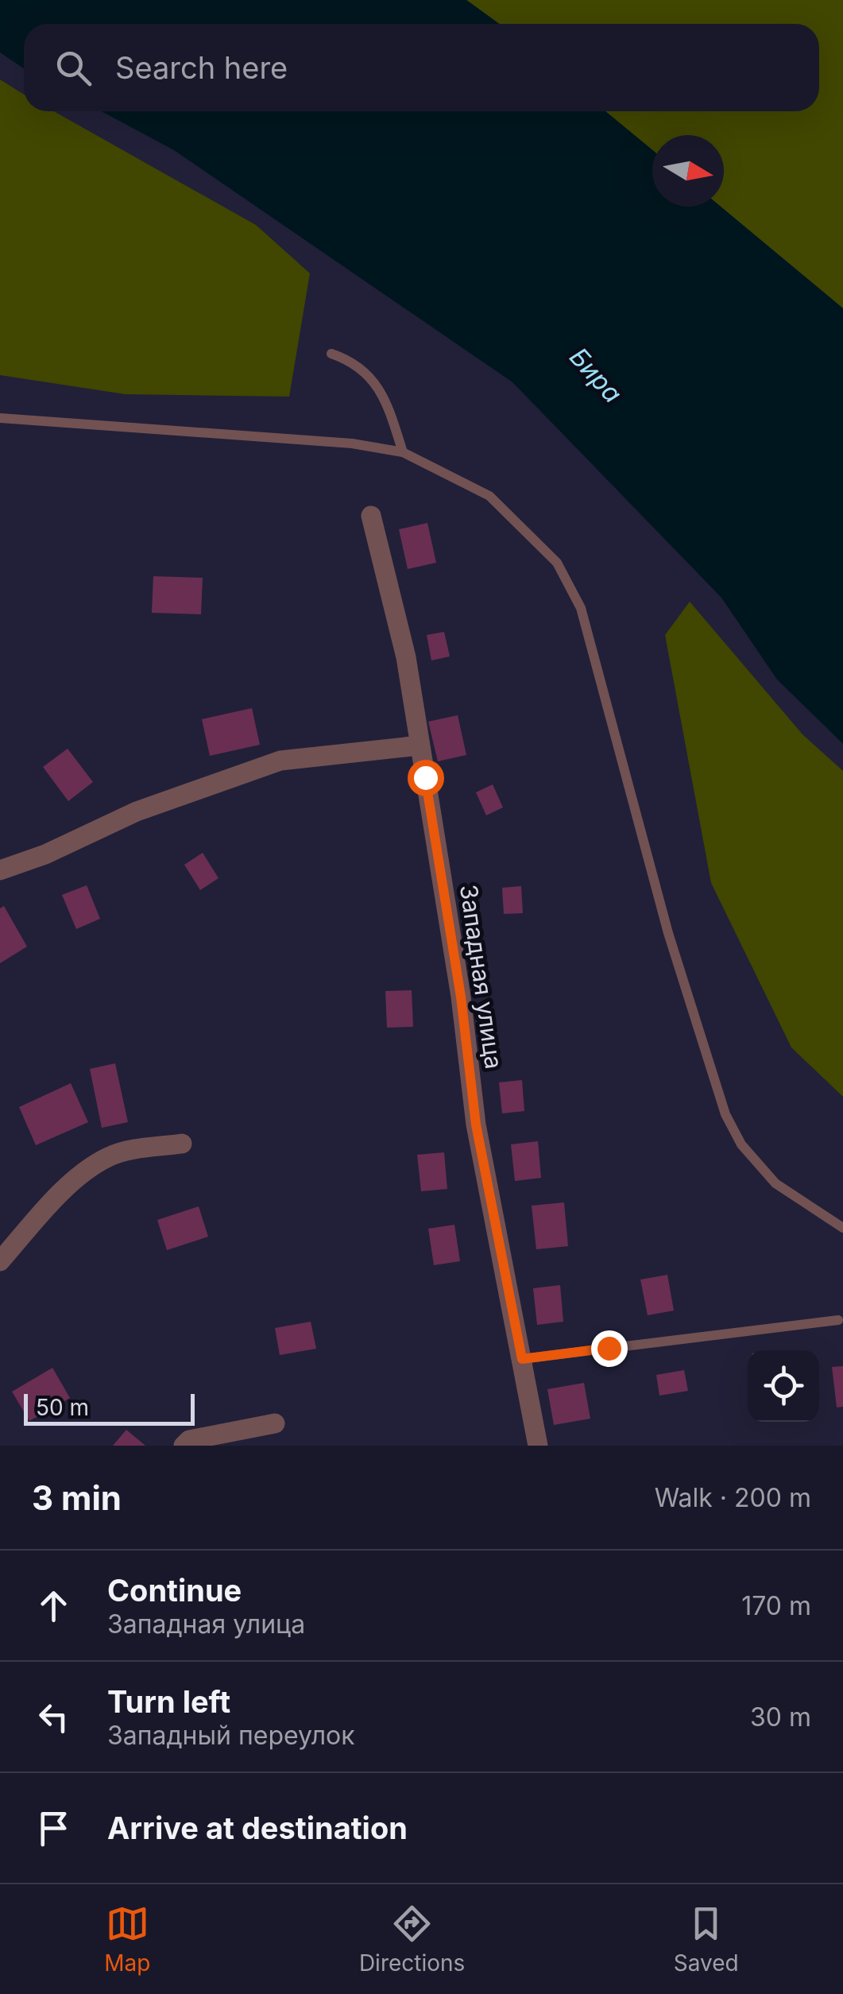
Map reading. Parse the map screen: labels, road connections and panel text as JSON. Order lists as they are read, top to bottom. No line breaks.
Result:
{"streets":{"street":["Западная улица"]},"water":["Бира"],"scale_bar":"50 m","north":"right","page":{"search":"Search here","scale":"50 m","heading":["3 min","Walk · 200 m"],"list":[["Continue","Западная улица","170 m"],["Turn left","Западный переулок","30 m"],"Arrive at destination"],"nav":["Map","Directions","Saved"]}}
